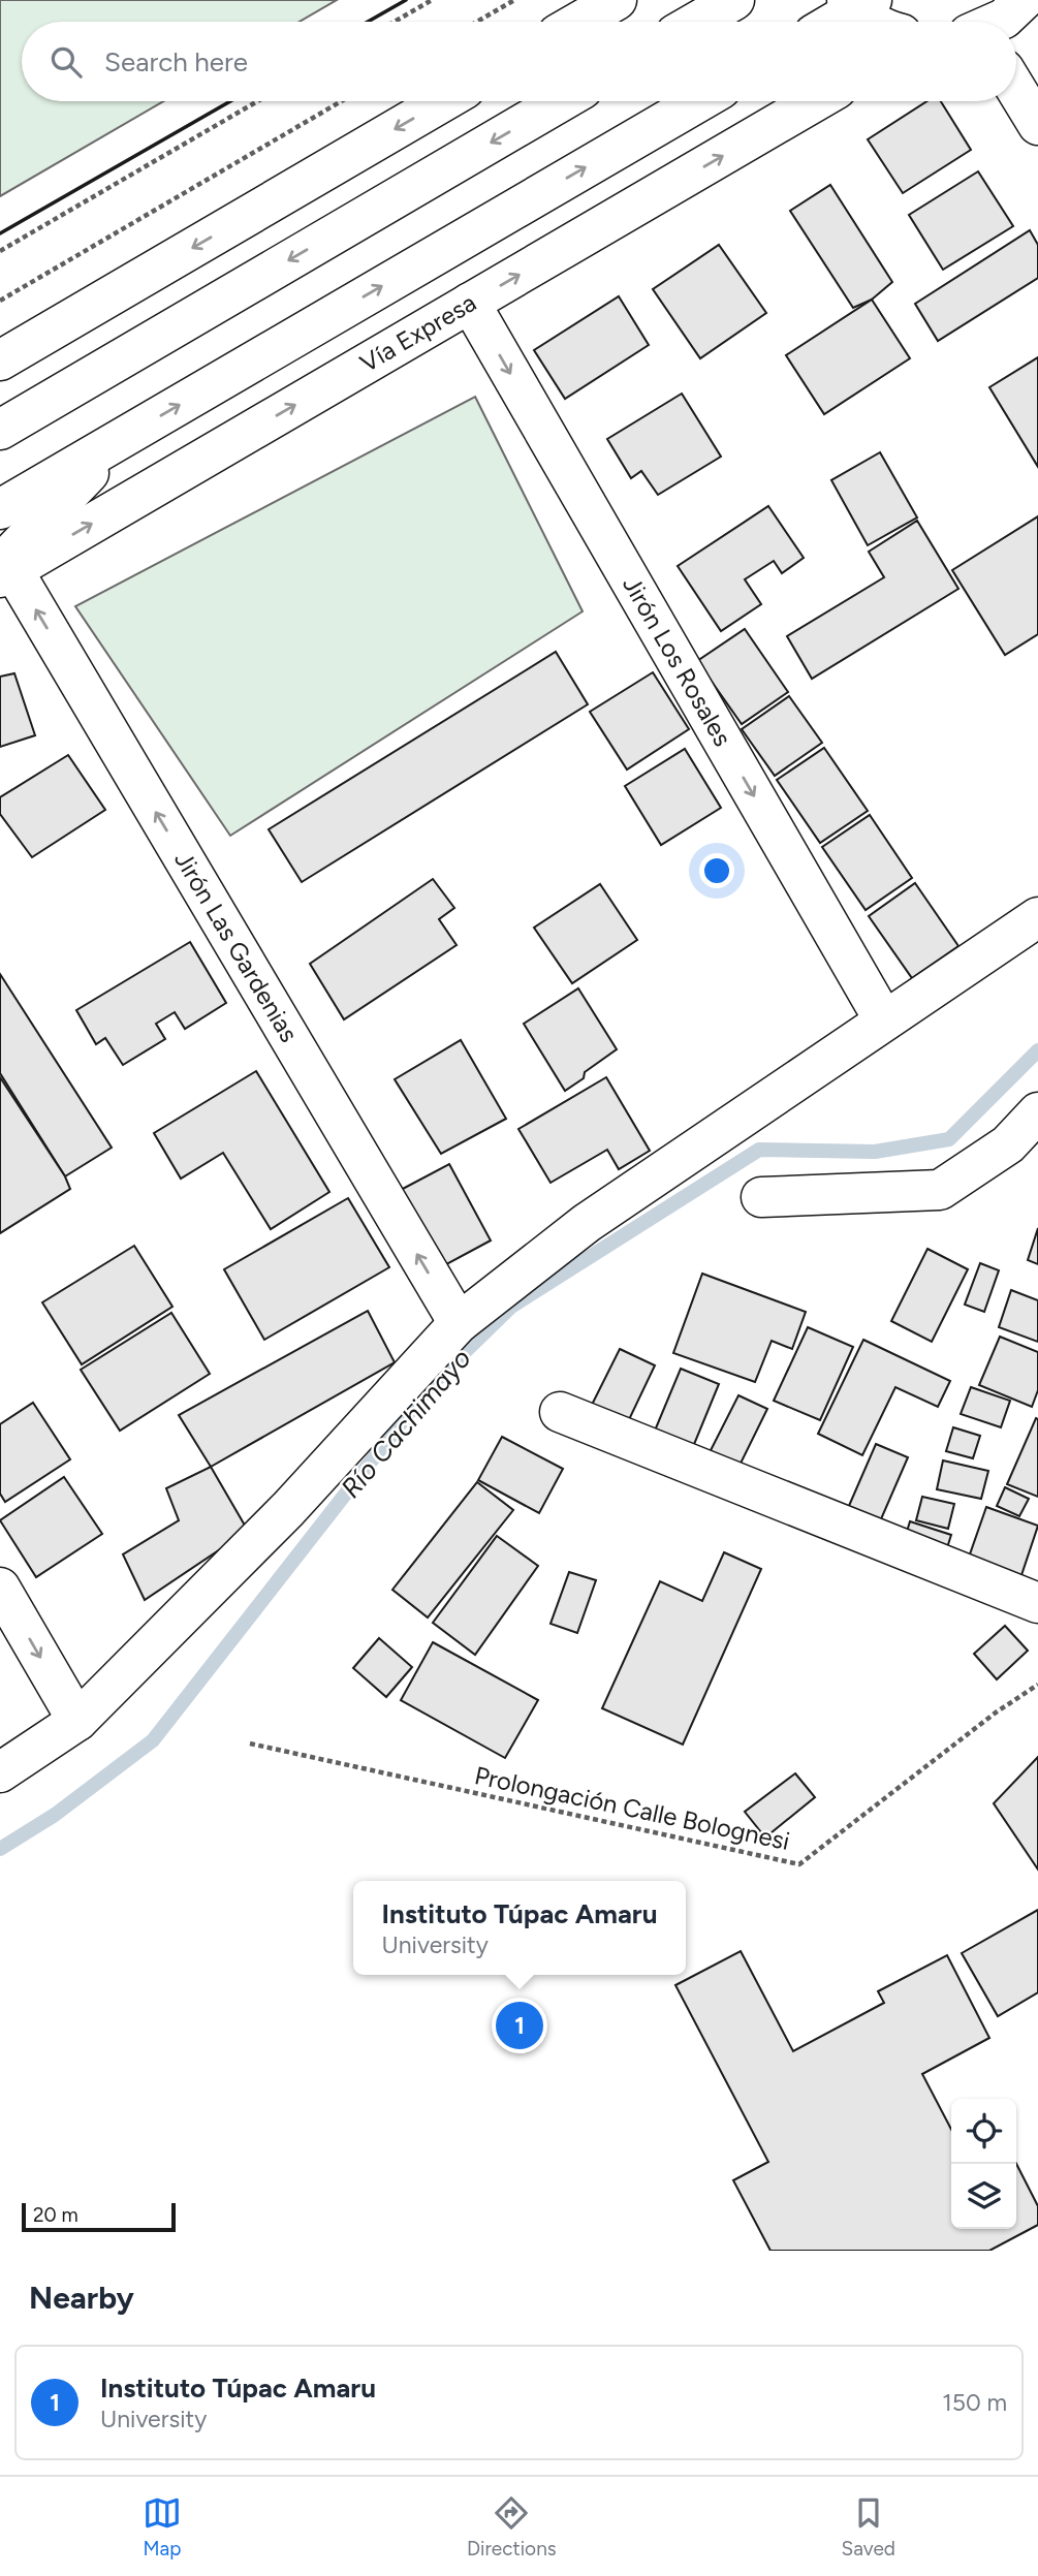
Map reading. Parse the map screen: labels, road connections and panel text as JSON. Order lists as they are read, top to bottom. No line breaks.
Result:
{"streets":{"street":["Vía Expresa","Jirón Los Rosales","Jirón Las Gardenias"],"path":["Prolongación Calle Bolognesi"]},"crossings":[["Vía Expresa","Jirón Los Rosales"],["Vía Expresa","Jirón Las Gardenias"]],"one_way":["Jirón Los Rosales","Jirón Las Gardenias"],"water":["Río Cachimayo"],"scale_bar":"20 m","page":{"search":"Search here","popup":["Instituto Túpac Amaru","University"],"pins":"1","scale":"20 m","heading":"Nearby","list":[{"mark":"1","name":"Instituto Túpac Amaru","note":"University","value":"150 m"}],"nav":["Map","Directions","Saved"]}}
